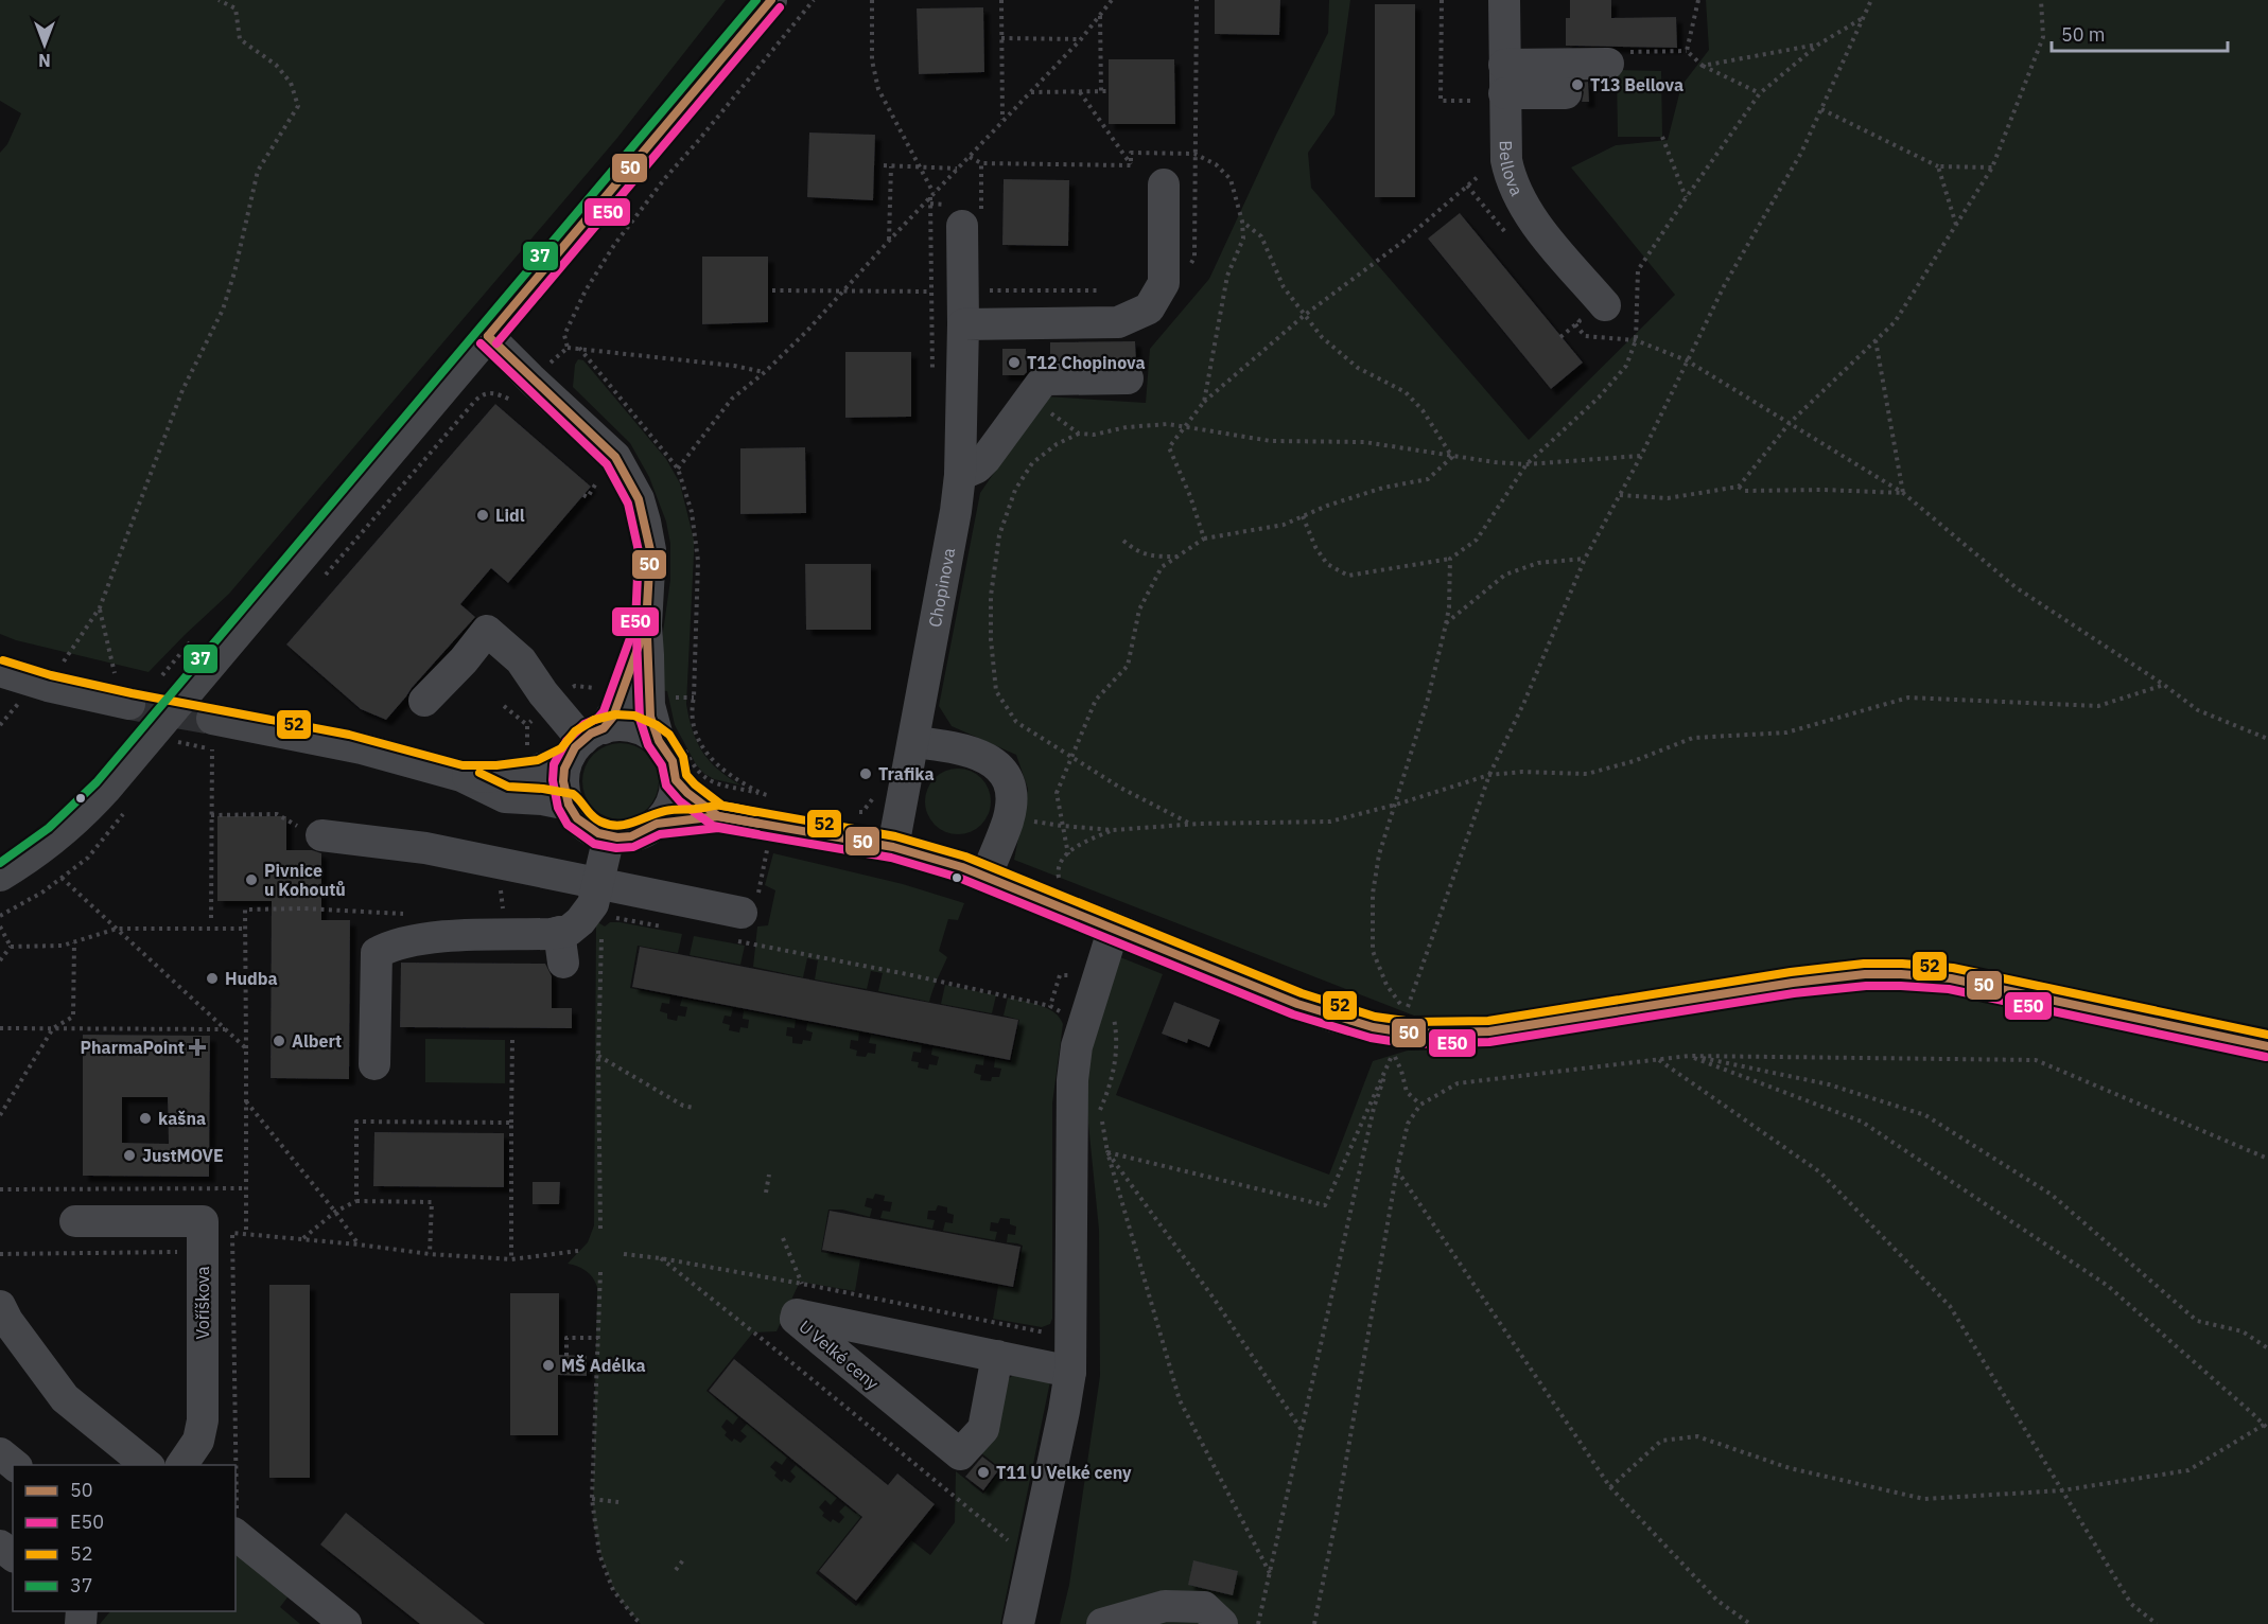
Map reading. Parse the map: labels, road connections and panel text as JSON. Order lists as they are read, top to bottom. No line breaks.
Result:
{"streets":{"street":["Bellova","Chopinova","Voříškova","U Velké ceny"]},"places":{"other":["T13 Bellova","T12 Chopinova","Lidl","Trafika","Pivnice u Kohoutů","Hudba","Albert","kašna","JustMOVE","MŠ Adélka","T11 U Velké ceny"],"health":["PharmaPoint"]},"lines":["transit line 50","transit line 37","transit line E50","transit line 52"],"legend":["50","E50","52","37"],"scale_bar":"50 m","north":"bottom"}
